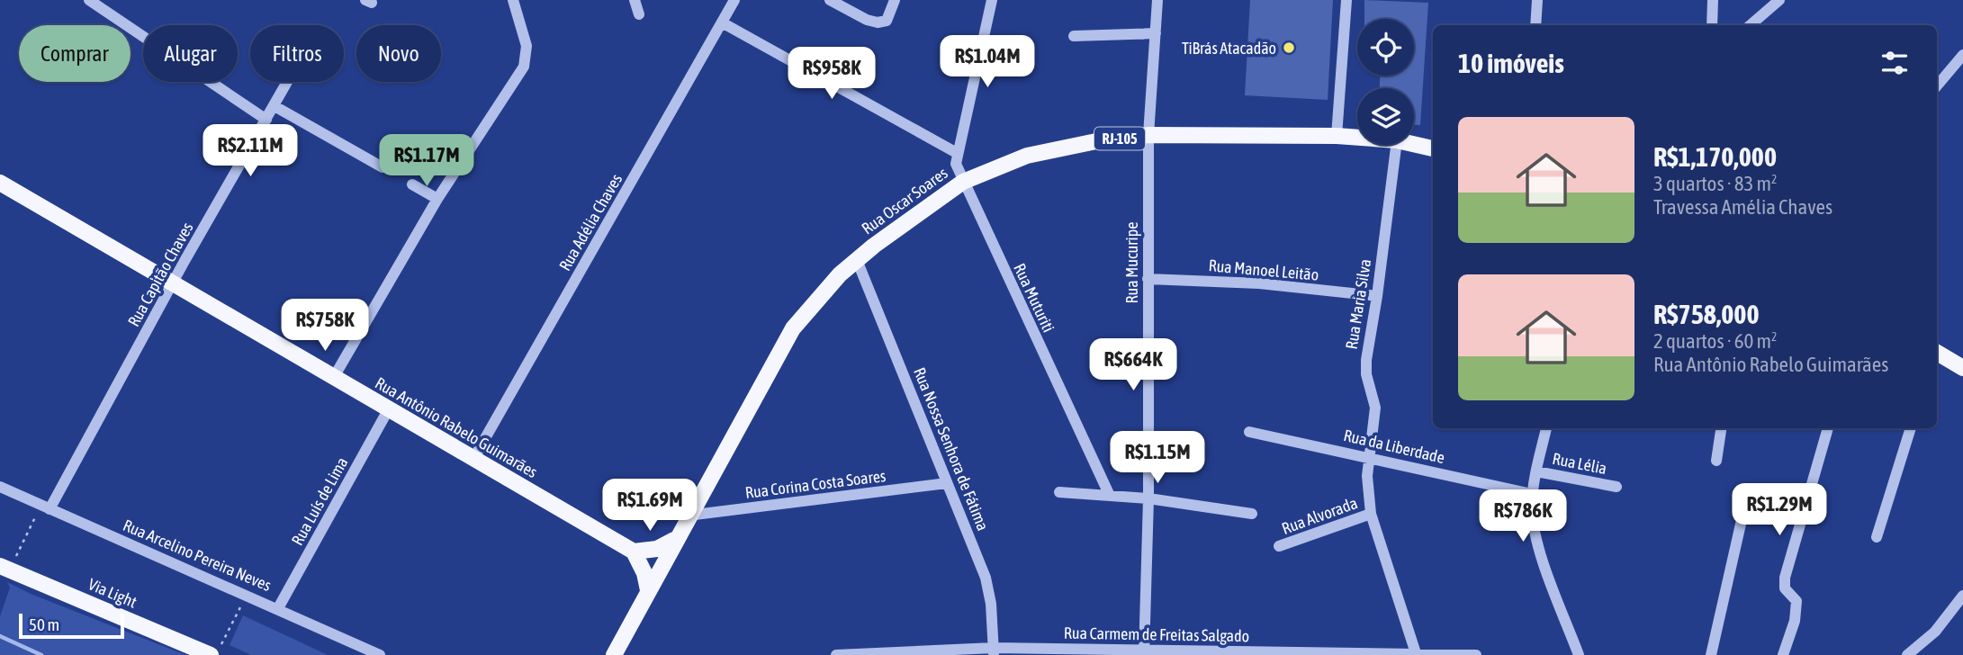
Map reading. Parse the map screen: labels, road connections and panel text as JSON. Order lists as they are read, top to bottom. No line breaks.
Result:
{"streets":{"main road":["RJ-105","Rua Oscar Soares","Rua Antônio Rabelo Guimarães","Via Light"],"street":["Rua Adélia Chaves","Rua Mucuripe","Rua Manoel Leitão","Rua Capitão Chaves","Rua Muturiti","Rua Maria Silva","Rua da Liberdade","Rua Nossa Senhora de Fátima","Rua Lélia","Rua Corina Costa Soares","Rua Luís de Lima","Rua Alvorada","Rua Arcelino Pereira Neves","Rua Carmem de Freitas Salgado"]},"crossings":[["Rua Oscar Soares","Rua Mucuripe"],["Rua Oscar Soares","Rua Muturiti"],["Rua Oscar Soares","Rua Nossa Senhora de Fátima"],["Rua Oscar Soares","Rua Corina Costa Soares"],["Rua Adélia Chaves","Rua Antônio Rabelo Guimarães"],["Rua Mucuripe","Rua Manoel Leitão"],["Rua Mucuripe","Rua Carmem de Freitas Salgado"],["Rua Manoel Leitão","Rua Maria Silva"],["Rua Capitão Chaves","Rua Antônio Rabelo Guimarães"],["Rua Capitão Chaves","Rua Arcelino Pereira Neves"],["Rua Maria Silva","Rua da Liberdade"],["Rua Maria Silva","Rua Alvorada"],["Rua Maria Silva","Rua Carmem de Freitas Salgado"],["Rua Antônio Rabelo Guimarães","Rua Luís de Lima"],["Rua Nossa Senhora de Fátima","Rua Corina Costa Soares"],["Rua Nossa Senhora de Fátima","Rua Carmem de Freitas Salgado"],["Rua Luís de Lima","Rua Arcelino Pereira Neves"]],"places":["TiBrás Atacadão"],"scale_bar":"50 m","page":{"chip":["Comprar","Alugar","Filtros","Novo"],"heading":"10 imóveis","price":["R$1.04M","R$958K","R$2.11M","R$1.17M","R$758K","R$664K","R$1.15M","R$1.69M","R$1.29M","R$786K"],"list":[{"name":"R$1,170,000","note":"3 quartos · 83 m² · Travessa Amélia Chaves"},{"name":"R$758,000","note":"2 quartos · 60 m² · Rua Antônio Rabelo Guimarães"}],"scale":"50 m"}}
